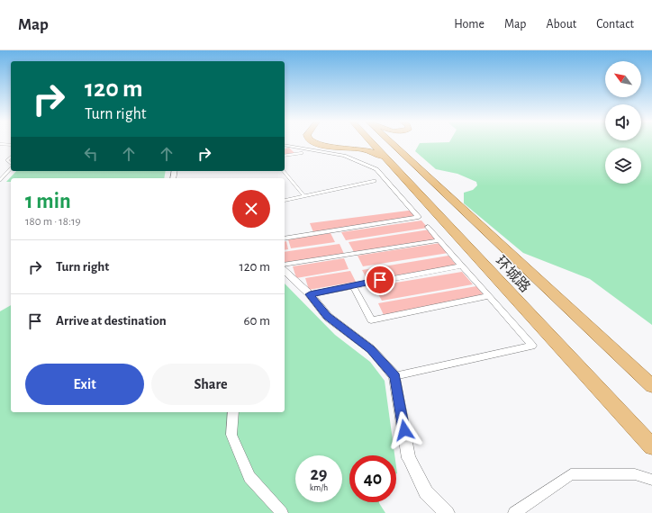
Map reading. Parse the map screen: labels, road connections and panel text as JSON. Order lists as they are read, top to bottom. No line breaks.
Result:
{"streets":{"main road":["环城路"]},"north":"top left","page":{"header":"Map","nav":["Home","Map","About","Contact"],"turn":["120 m","Turn right"],"heading":["1 min","180 m · 18:19"],"list":[{"name":"Turn right","value":"120 m"},{"name":"Arrive at destination","value":"60 m"}],"buttons":["Exit","Share"],"speed":"29 km/h","limit":"40"}}
